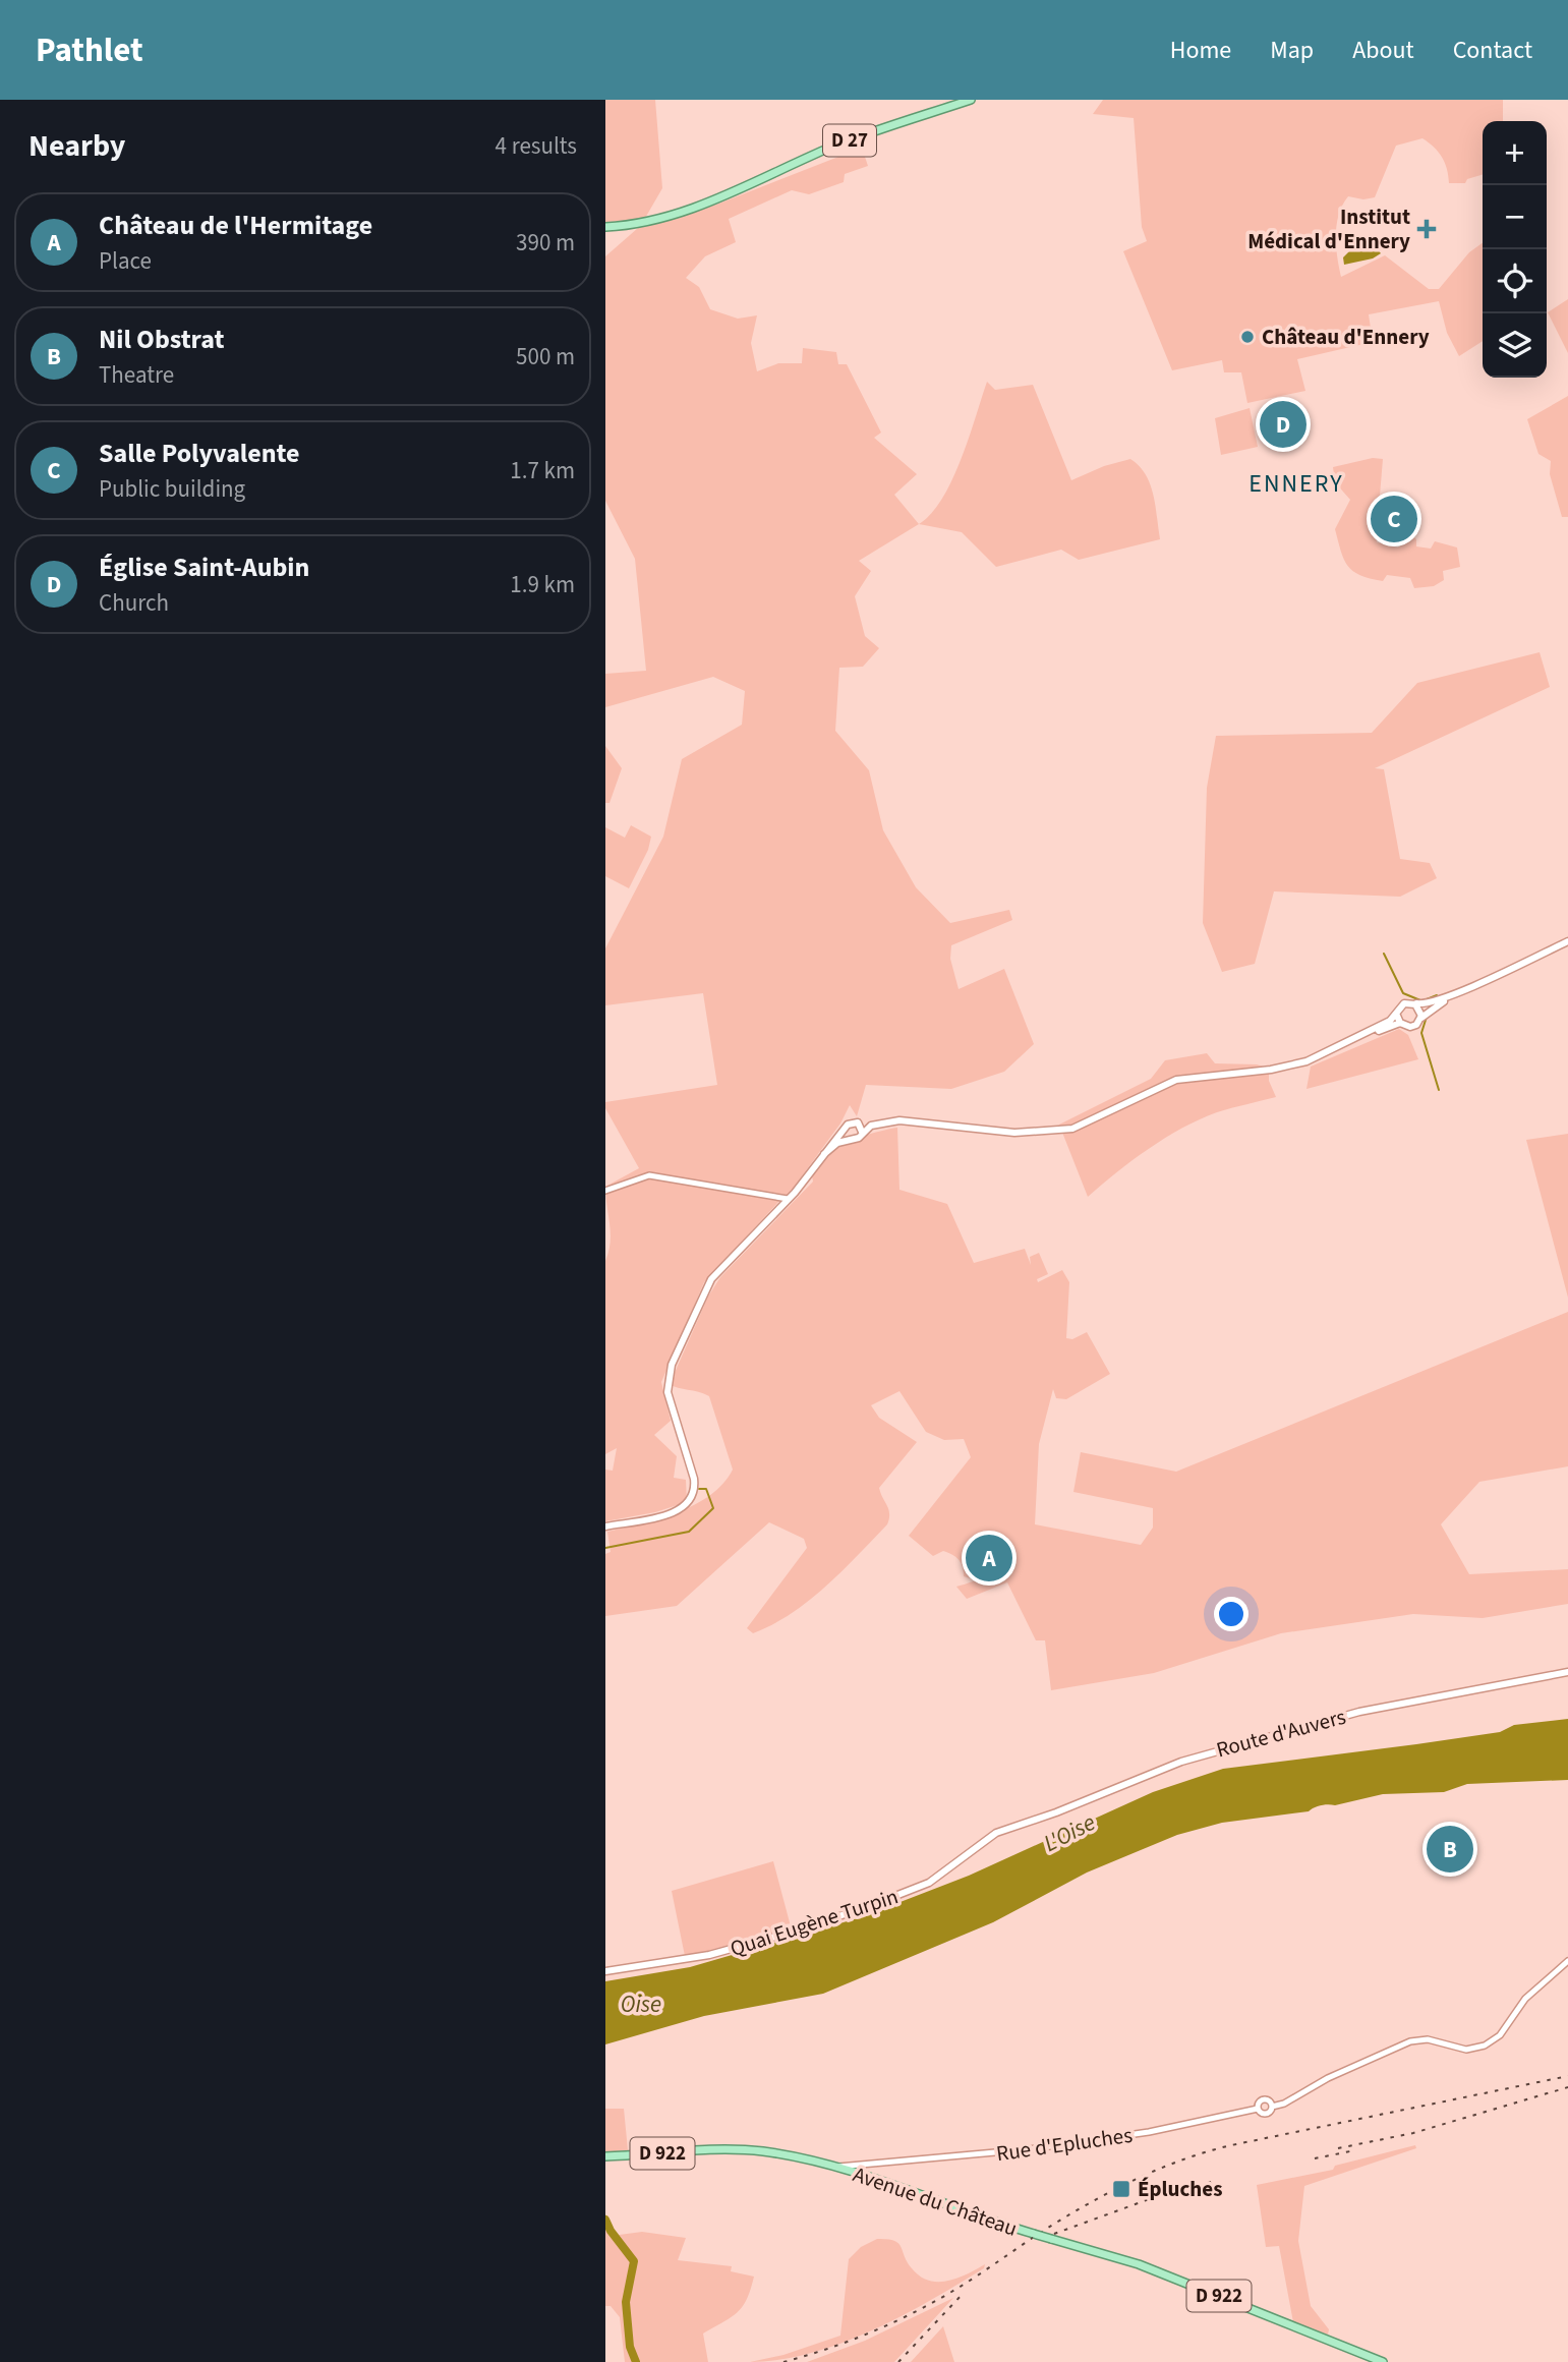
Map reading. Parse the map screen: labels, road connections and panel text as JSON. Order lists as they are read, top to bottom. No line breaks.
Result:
{"streets":{"main road":["D 27","Route d'Auvers","Quai Eugène Turpin","D 922","Avenue du Château"],"street":["Rue d'Epluches"]},"crossings":[["Route d'Auvers","Quai Eugène Turpin"],["Rue d'Epluches","D 922"],["Rue d'Epluches","Avenue du Château"],["D 922","Avenue du Château"]],"districts":["ENNERY"],"water":["L'Oise","Oise"],"places":{"health":["Institut Médical d'Ennery"],"other":["Château d'Ennery"],"transit":["Épluches"]},"page":{"header":"Pathlet","nav":["Home","Map","About","Contact"],"heading":["Nearby","4 results"],"map_buttons":["+","−"],"list":[{"mark":"A","name":"Château de l'Hermitage","note":"Place","value":"390 m"},{"mark":"B","name":"Nil Obstrat","note":"Theatre","value":"500 m"},{"mark":"C","name":"Salle Polyvalente","note":"Public building","value":"1.7 km"},{"mark":"D","name":"Église Saint-Aubin","note":"Church","value":"1.9 km"}],"pins":["D","C","A","B"]}}
